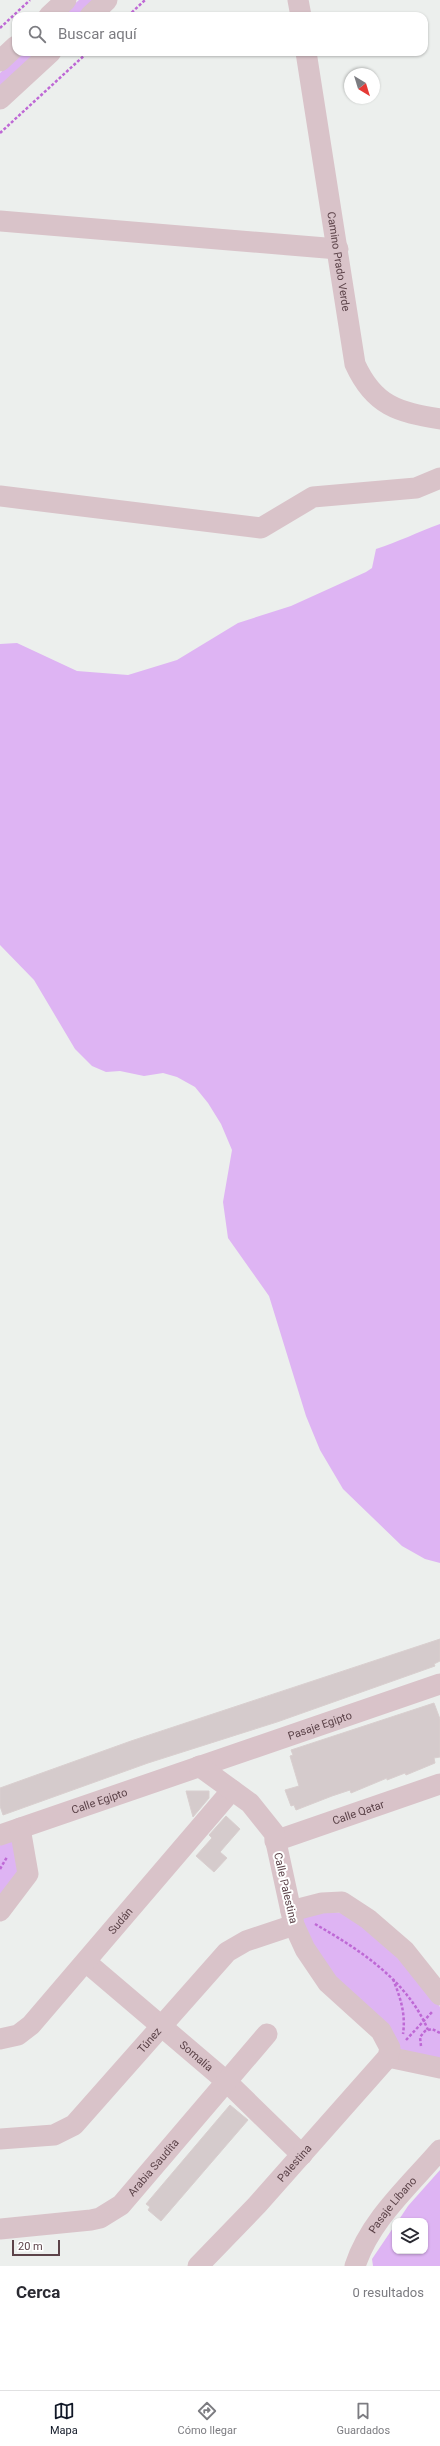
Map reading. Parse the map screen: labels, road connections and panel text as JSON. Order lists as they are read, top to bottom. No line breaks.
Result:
{"streets":{"street":["Camino Prado Verde","Pasaje Egipto","Calle Egipto","Calle Qatar","Calle Palestina","Sudán","Túnez","Somalía","Palestina","Arabia Saudita","Pasaje Líbano"]},"crossings":[["Pasaje Egipto","Calle Egipto"],["Pasaje Egipto","Calle Palestina"],["Calle Egipto","Calle Palestina"],["Calle Qatar","Calle Palestina"],["Calle Palestina","Sudán"],["Calle Palestina","Túnez"],["Calle Palestina","Palestina"],["Sudán","Somalía"],["Túnez","Somalía"],["Somalía","Palestina"],["Somalía","Arabia Saudita"]],"scale_bar":"20 m","north":"bottom right","page":{"search":"Buscar aquí","scale":"20 m","heading":["Cerca","0 resultados"],"nav":["Mapa","Cómo llegar","Guardados"]}}
